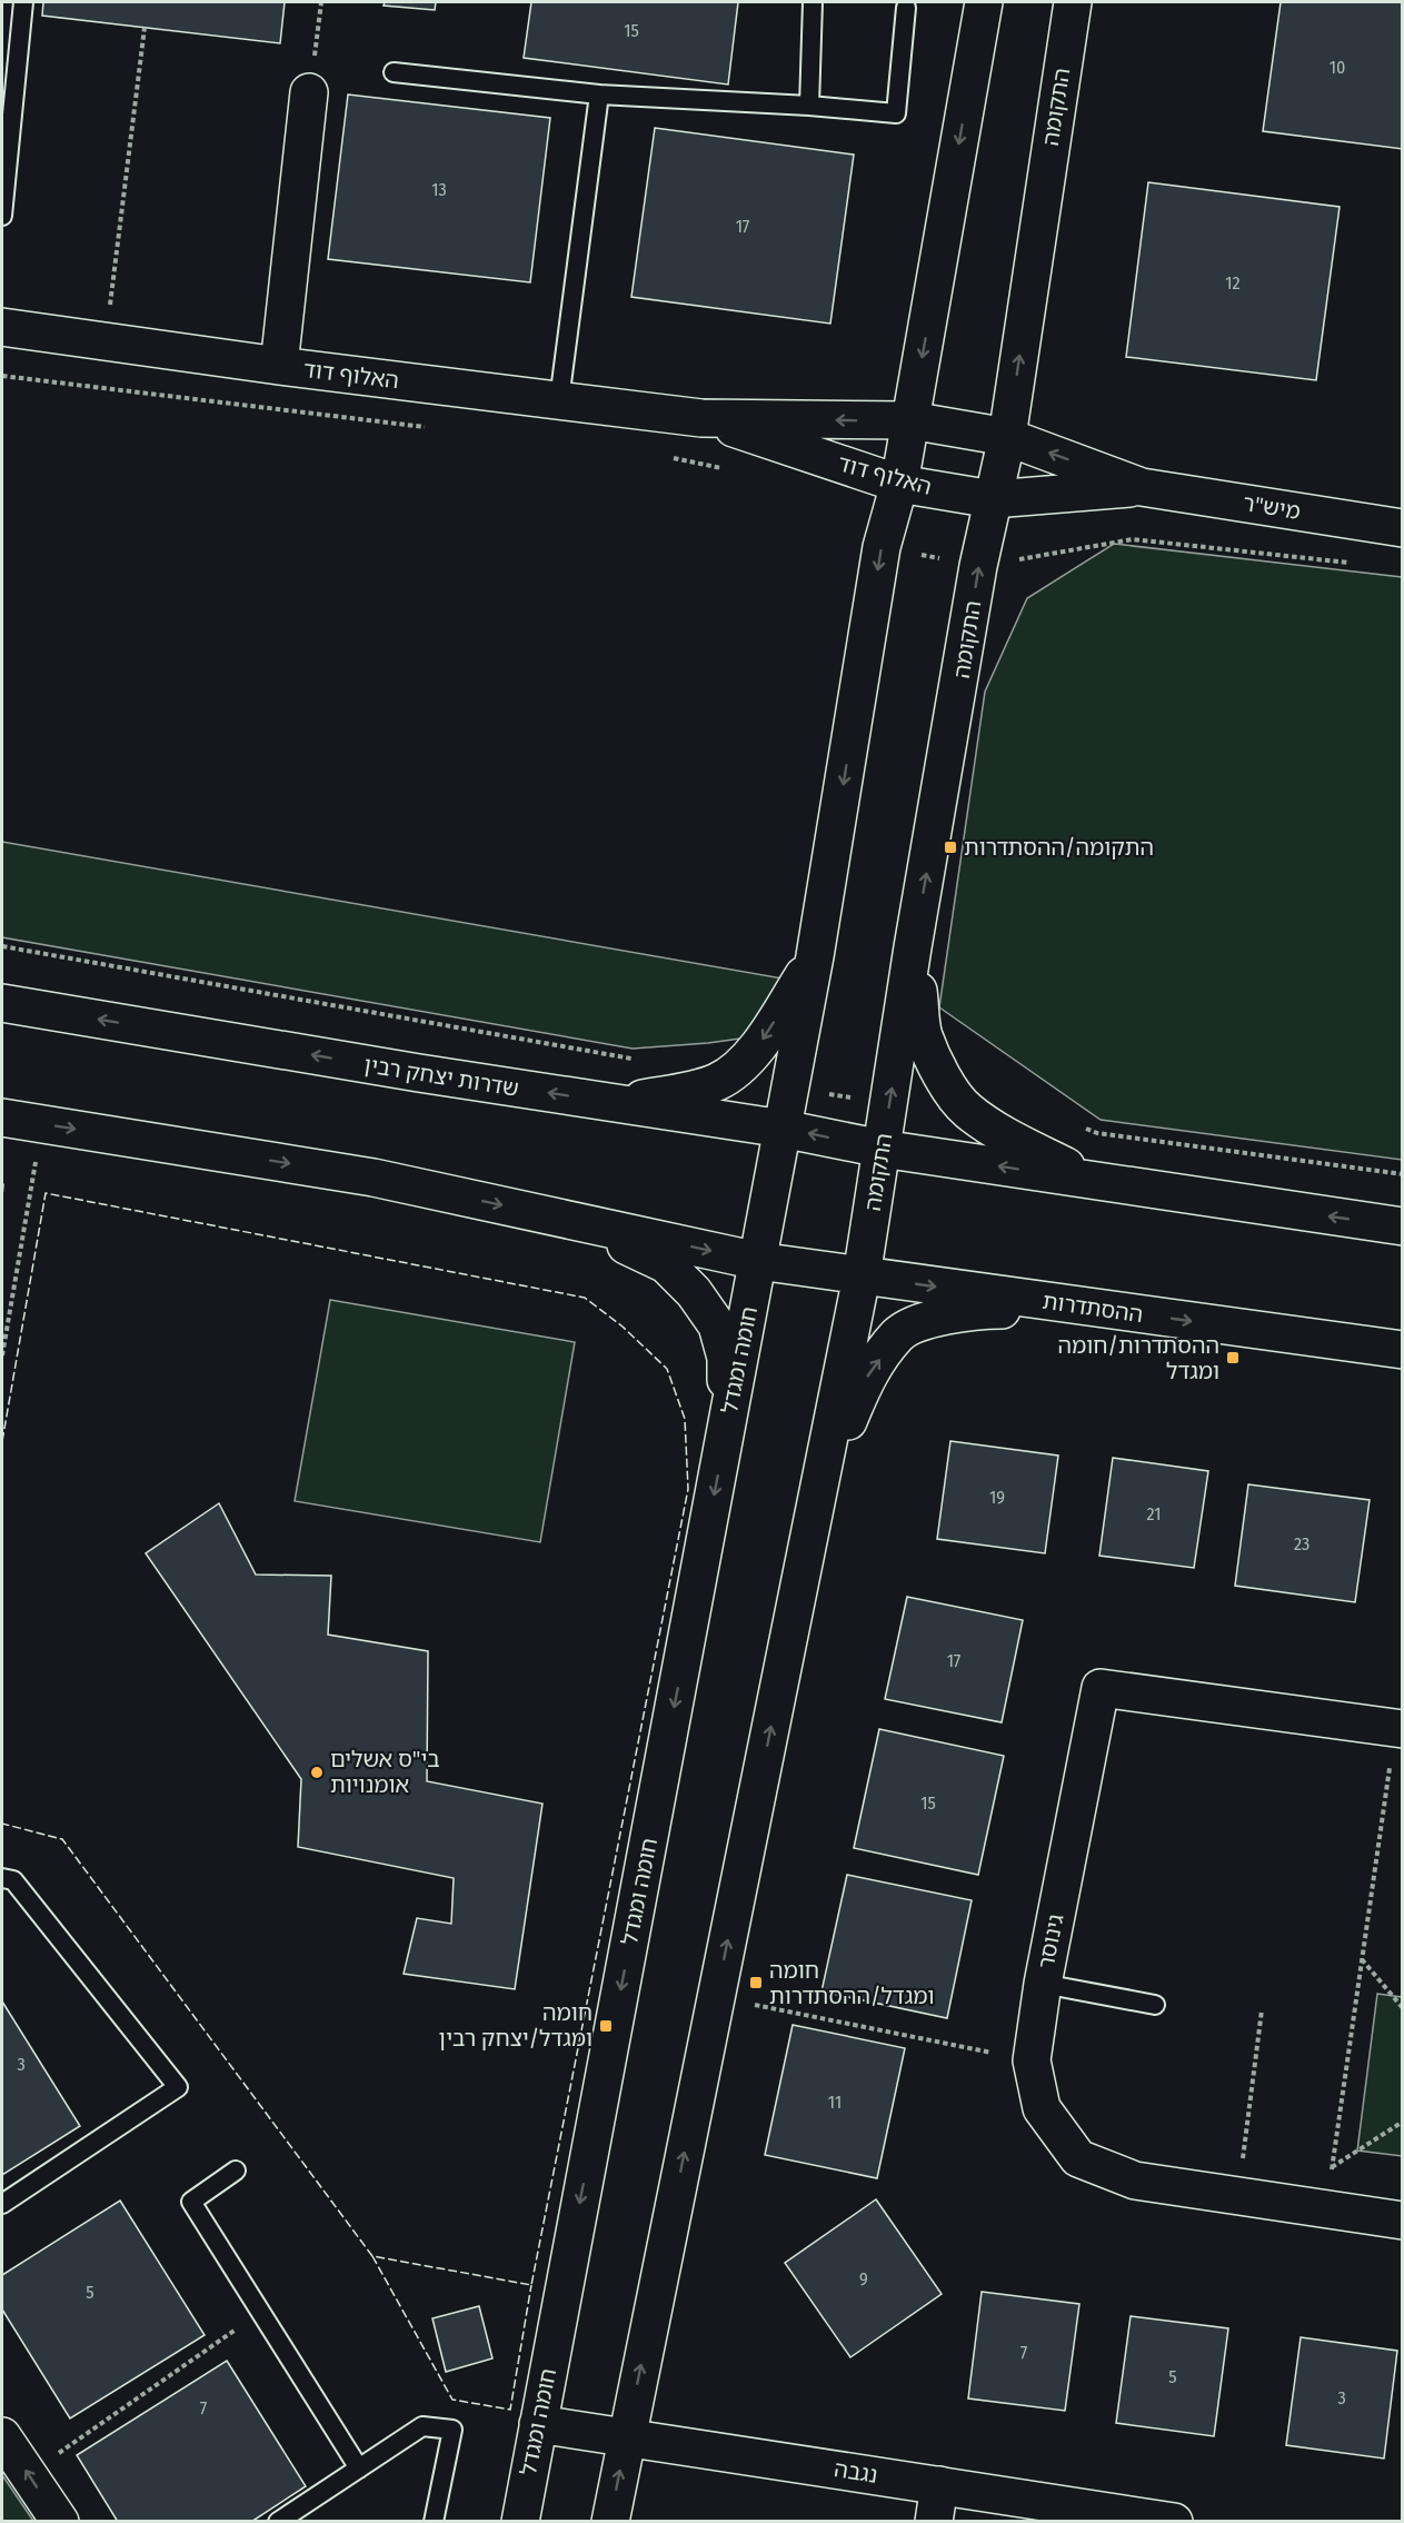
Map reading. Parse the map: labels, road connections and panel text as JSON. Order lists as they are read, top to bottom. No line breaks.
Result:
{"streets":{"street":["התקומה","האלוף דוד","מיש\"ר","שדרות יצחק רבין","ההסתדרות","חומה ומגדל","גינוסר","נגבה"]},"crossings":[["התקומה","האלוף דוד"],["התקומה","מיש\"ר"],["התקומה","שדרות יצחק רבין"],["התקומה","ההסתדרות"],["האלוף דוד","מיש\"ר"],["חומה ומגדל","נגבה"]],"places":{"transit":["התקומה/ההסתדרות","ההסתדרות/חומה ומגדל","חומה ומגדל/ההסתדרות","חומה ומגדל/יצחק רבין"],"other":["בי\"ס אשלים אומנויות"]},"house_numbers":["15","10","13","17","12","19","21","23","17","15","3","11","9","5","7","5","3","7"]}
